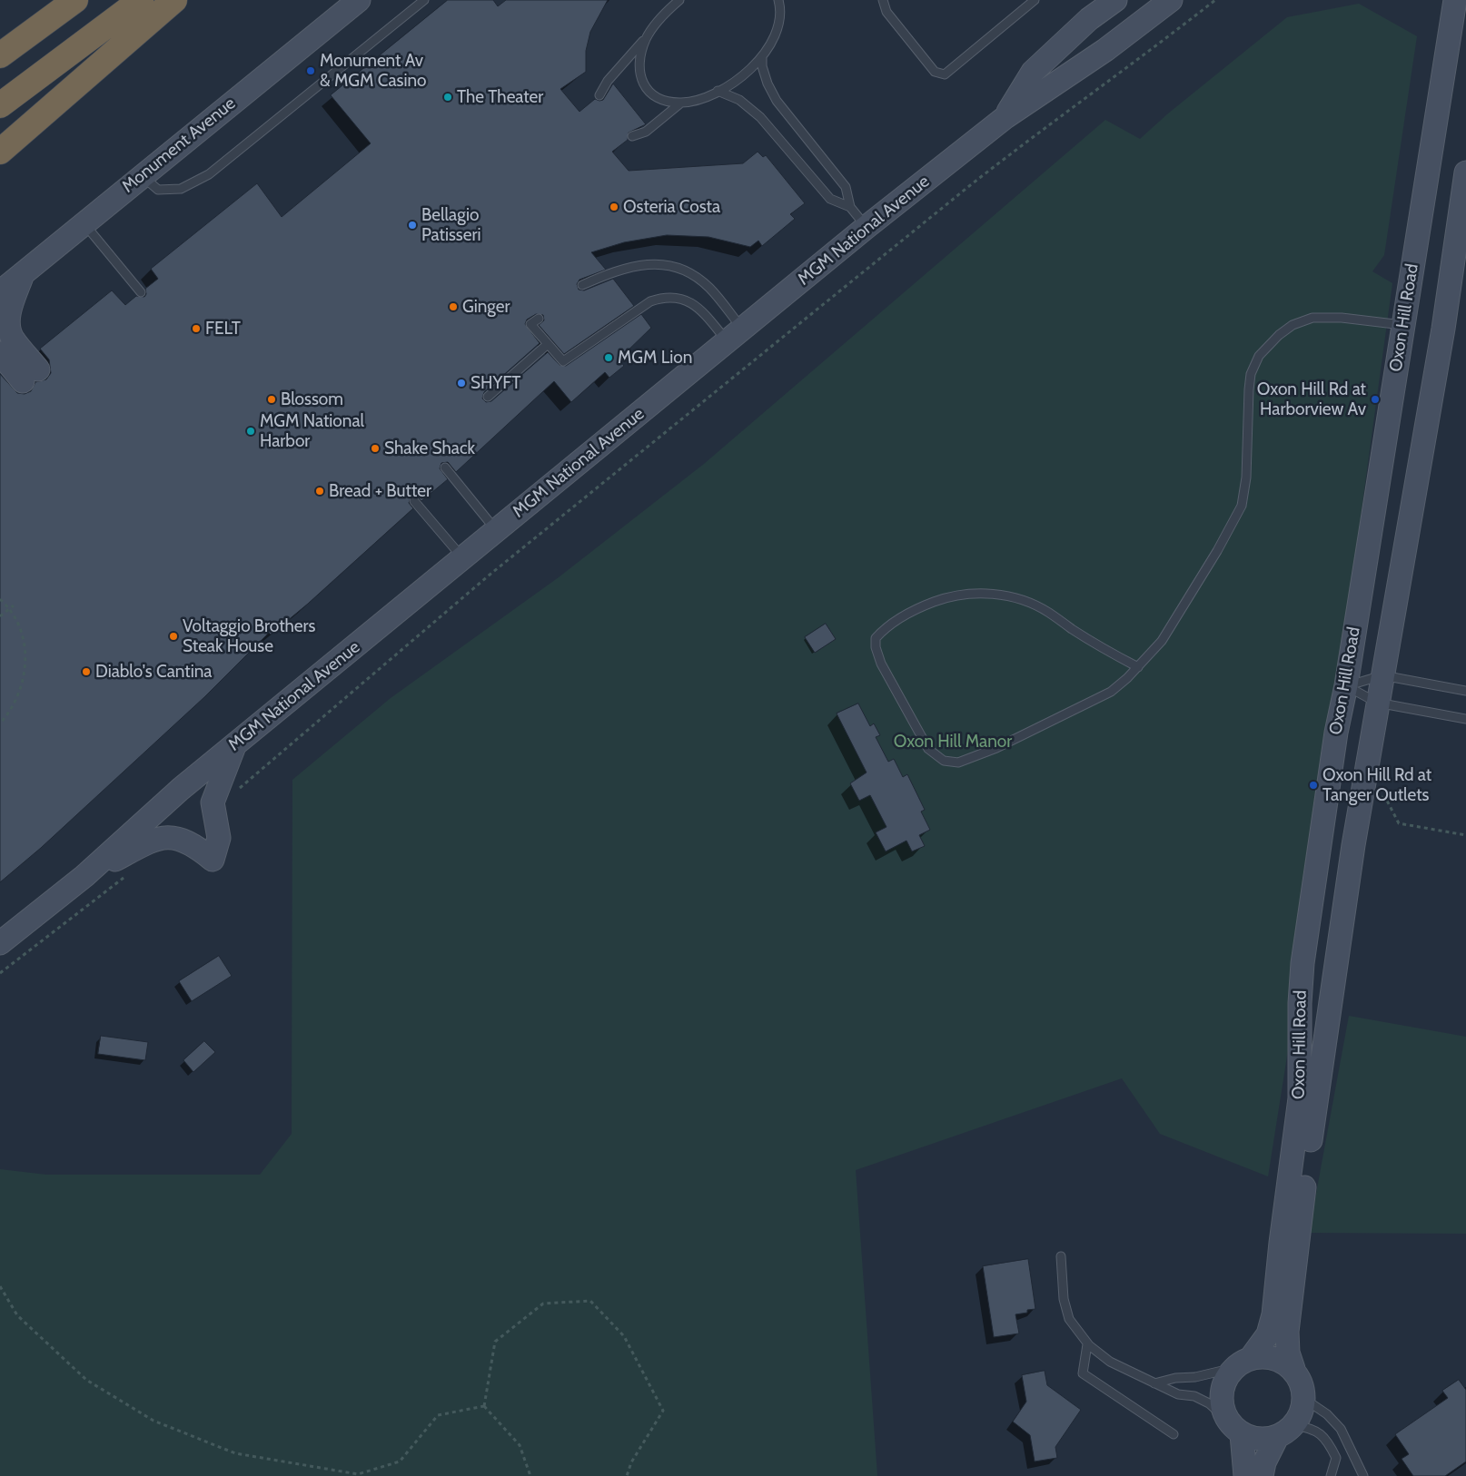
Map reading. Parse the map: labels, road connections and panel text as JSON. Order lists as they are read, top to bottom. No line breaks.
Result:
{"streets":{"main road":["Monument Avenue","MGM National Avenue","Oxon Hill Road"]},"parks":["Oxon Hill Manor"],"places":["Monument Av & MGM Casino","The Theater","Osteria Costa","Bellagio Patisseri","Ginger","FELT","MGM Lion","SHYFT","Blossom","Oxon Hill Rd at Harborview Av","MGM National Harbor","Shake Shack","Bread + Butter","Voltaggio Brothers Steak House","Diablo's Cantina","Oxon Hill Rd at Tanger Outlets"]}
